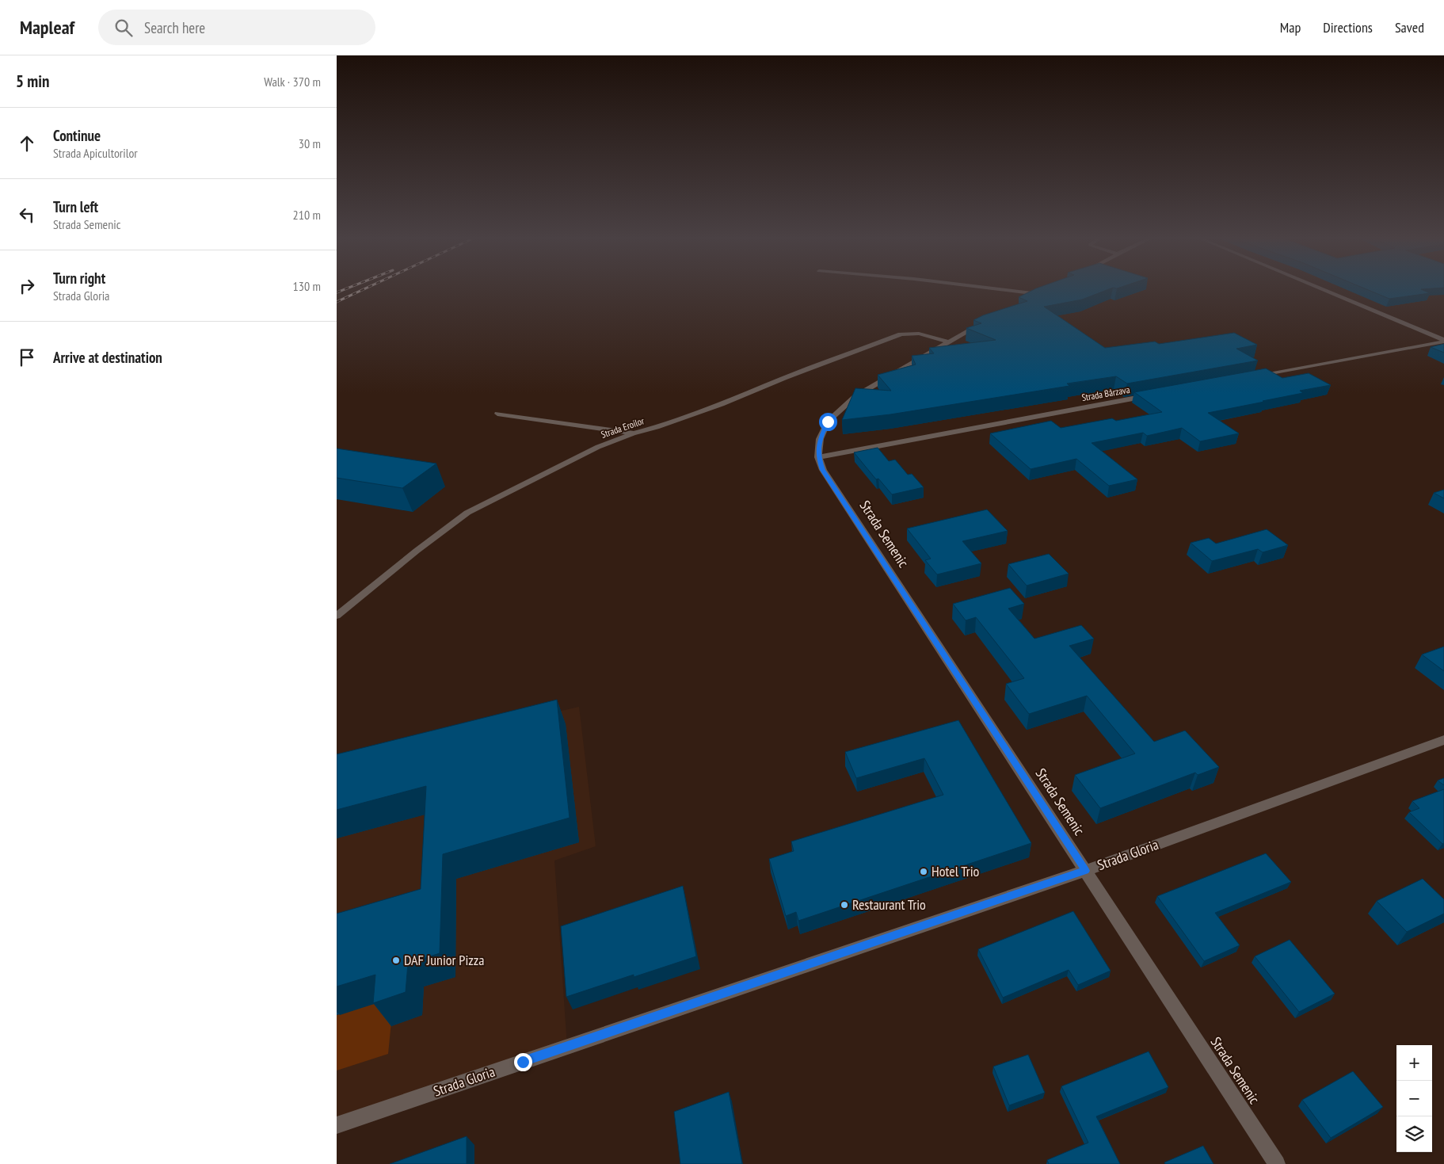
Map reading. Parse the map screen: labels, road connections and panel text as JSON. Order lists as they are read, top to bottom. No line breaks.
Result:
{"streets":{"street":["Strada Bârzava","Strada Eroilor","Strada Semenic","Strada Gloria"]},"crossings":[["Strada Bârzava","Strada Semenic"],["Strada Semenic","Strada Gloria"]],"places":["Hotel Trio","Restaurant Trio","DAF Junior Pizza"],"page":{"header":"Mapleaf","search":"Search here","nav":["Map","Directions","Saved"],"heading":["5 min","Walk · 370 m"],"list":[["Continue","Strada Apicultorilor","30 m"],["Turn left","Strada Semenic","210 m"],["Turn right","Strada Gloria","130 m"],"Arrive at destination"],"map_buttons":["+","−"]}}
